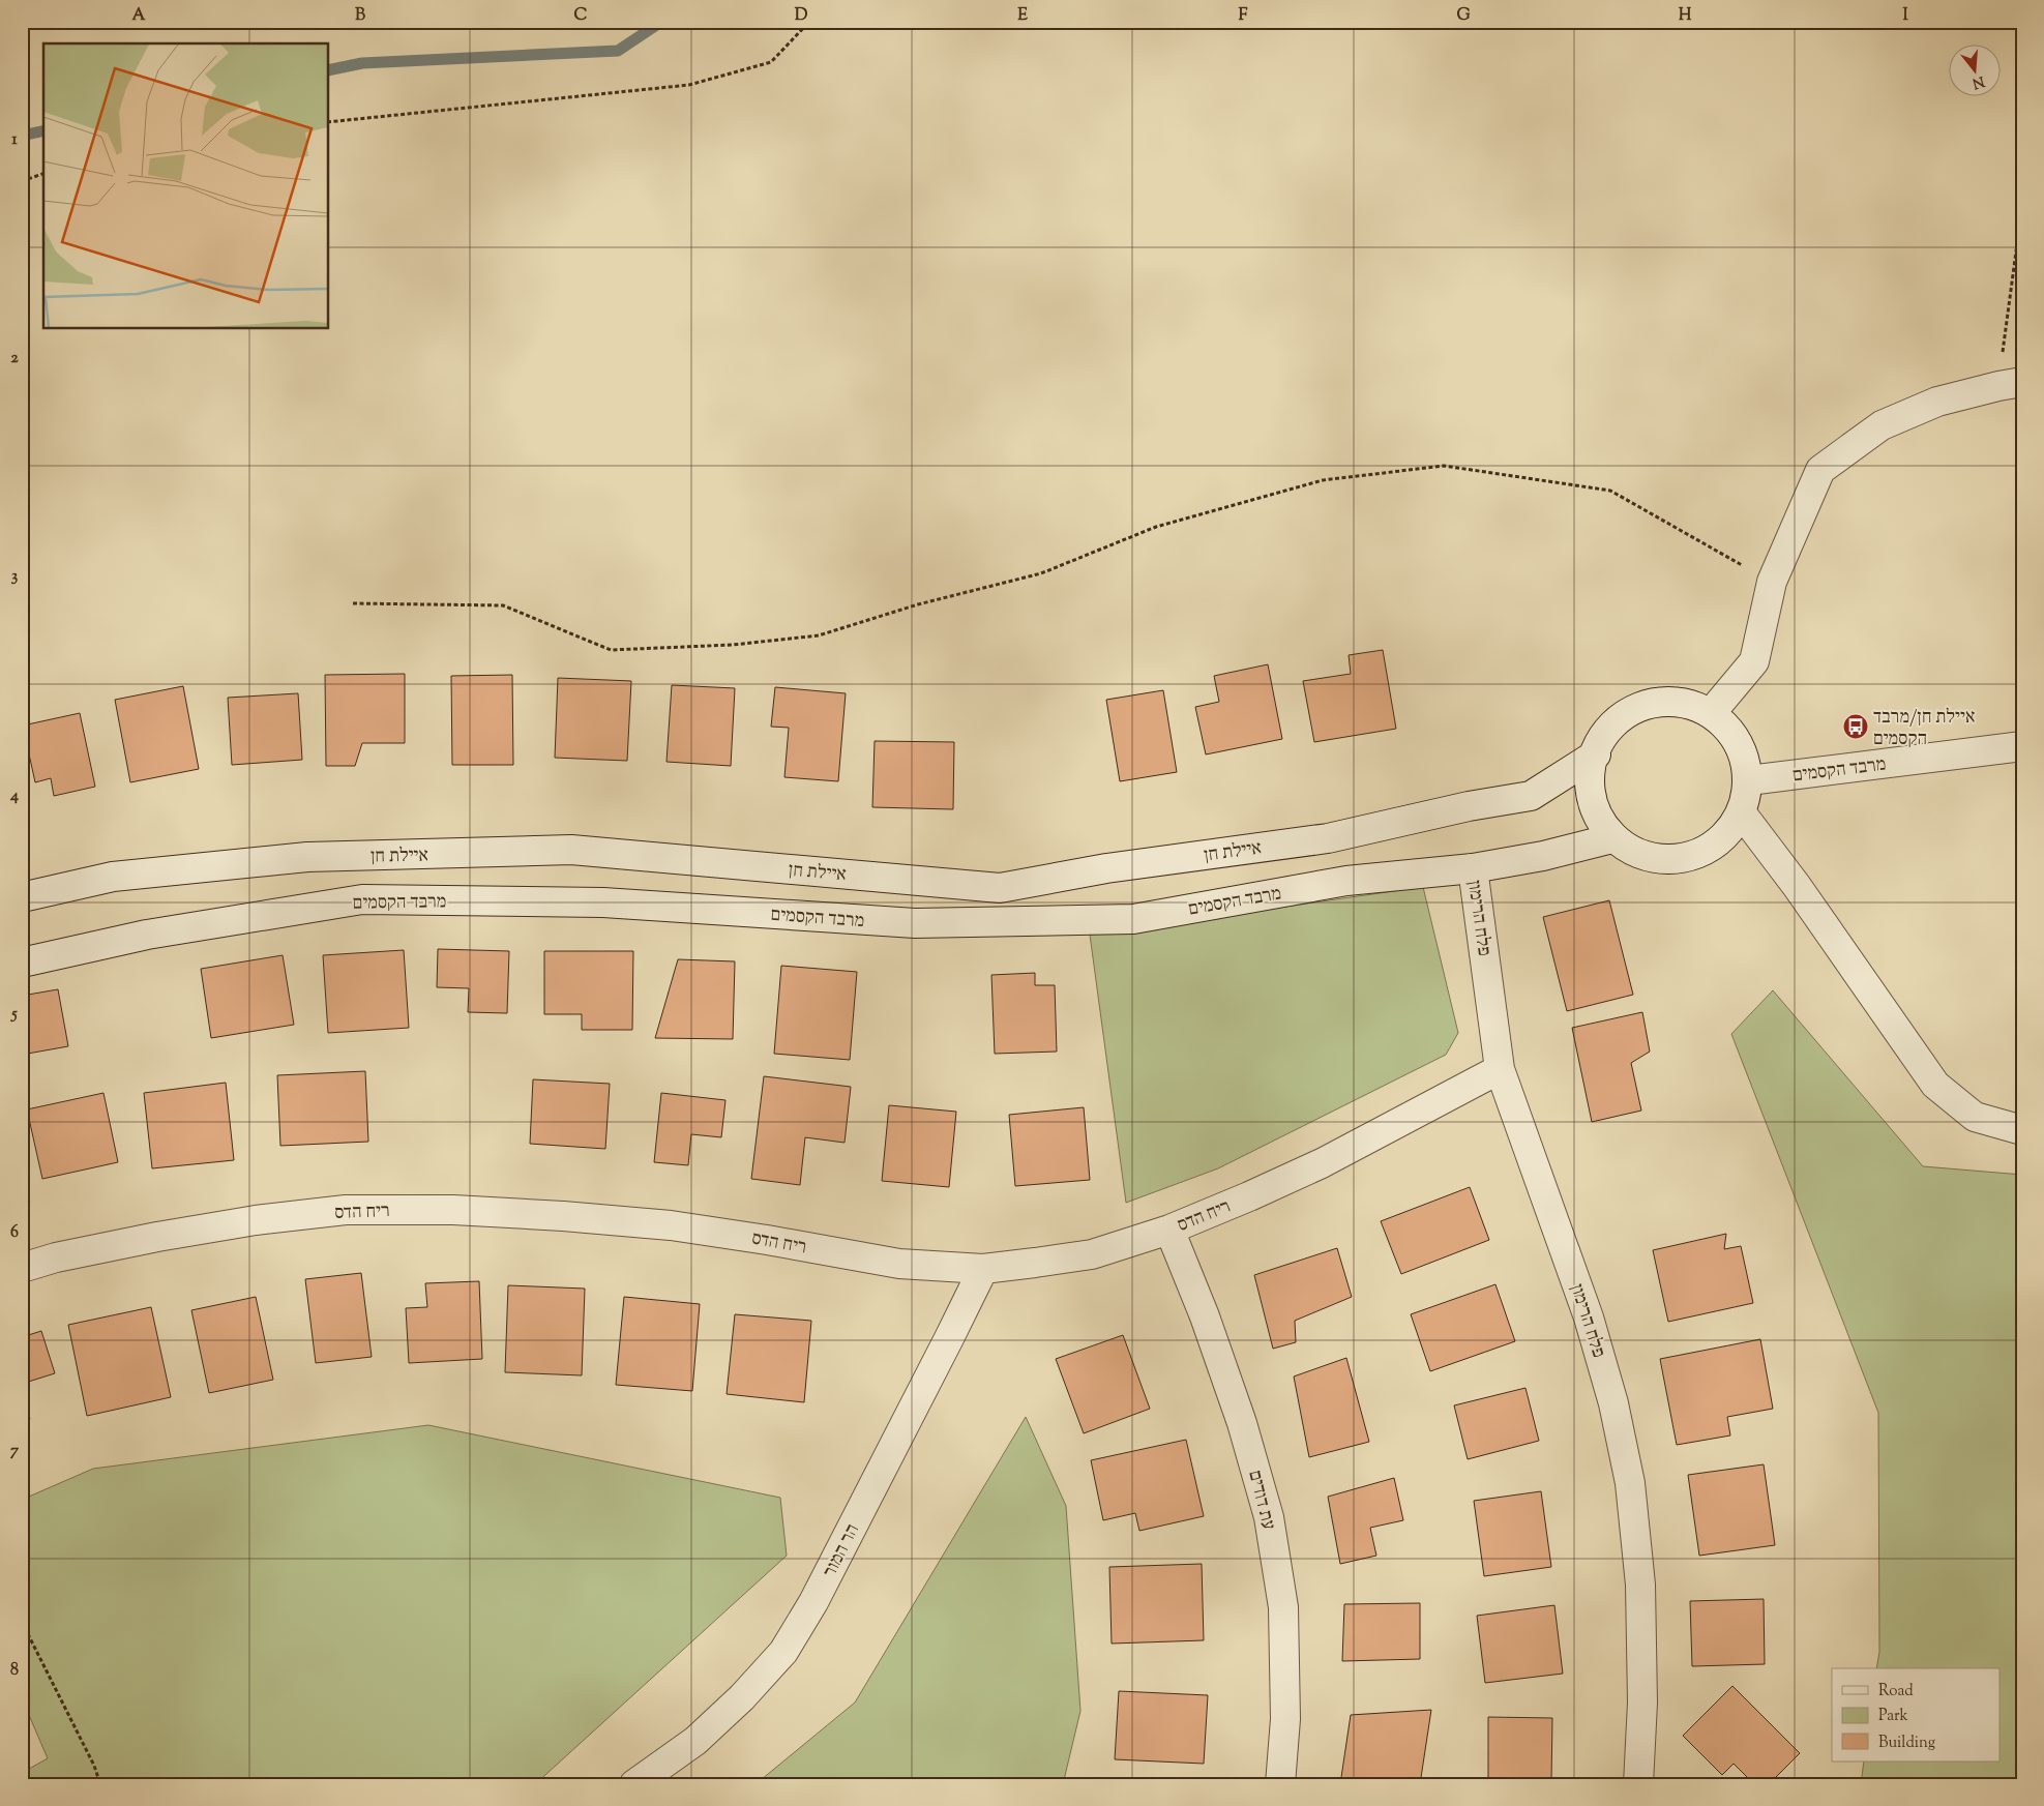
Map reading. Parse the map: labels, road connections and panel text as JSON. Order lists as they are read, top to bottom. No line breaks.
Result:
{"streets":{"street":["מרבד הקסמים","איילת חן","פלח הרימון","ריח הדס","עת דודים","הר המור"]},"crossings":[["מרבד הקסמים","איילת חן"],["מרבד הקסמים","פלח הרימון"],["פלח הרימון","ריח הדס"],["ריח הדס","עת דודים"],["ריח הדס","הר המור"]],"places":{"bus stop":["איילת חן/מרבד הקסמים"]},"legend":["Road","Park","Building"],"north":"bottom","grid":{"columns":["A","B","C","D","E","F","G","H","I"],"rows":["1","2","3","4","5","6","7","8"]}}
